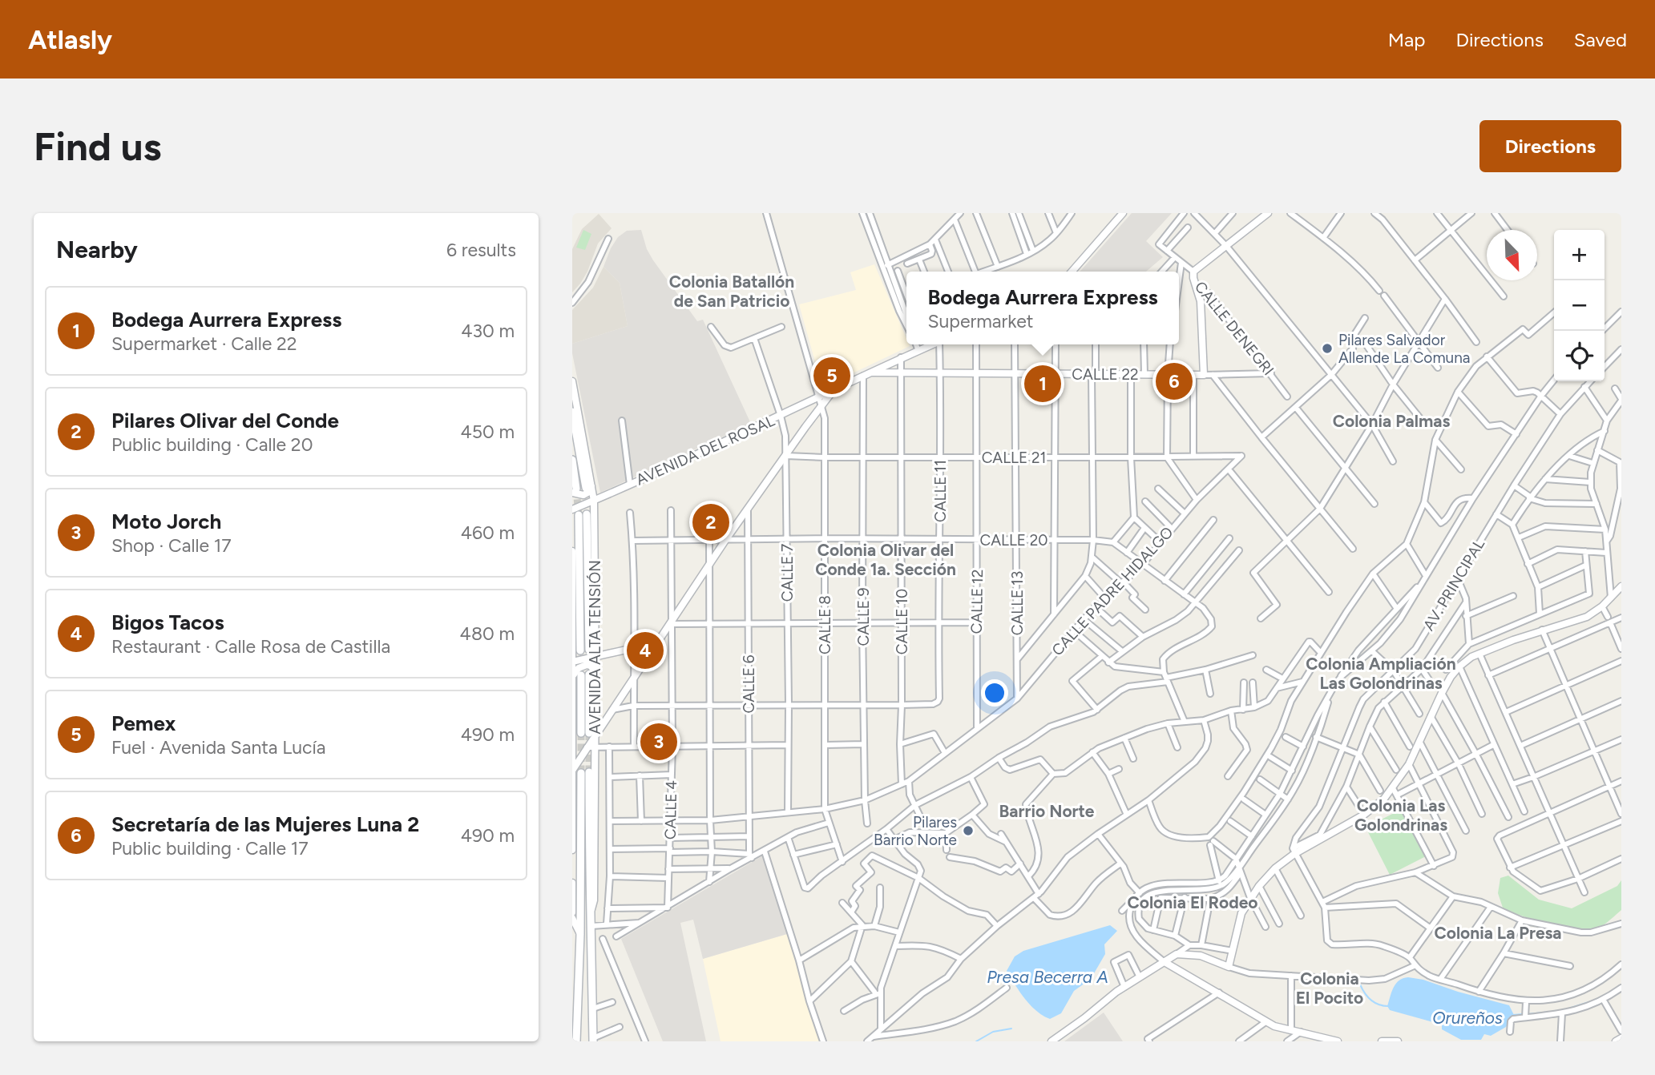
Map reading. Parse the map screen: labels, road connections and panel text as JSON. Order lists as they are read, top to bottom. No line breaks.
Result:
{"streets":{"main road":["AVENIDA ALTA TENSIÓN"],"street":["CALLE DENEGRI","CALLE 22","AVENIDA DEL ROSAL","CALLE 21","CALLE 11","CALLE 20","CALLE 7","AV. PRINCIPAL","CALLE PADRE HIDALGO","CALLE 12","CALLE 13","CALLE 9","CALLE 10","CALLE 8","CALLE 6","CALLE 4"]},"crossings":[["CALLE DENEGRI","CALLE 22"],["CALLE 22","AVENIDA DEL ROSAL"],["CALLE 22","CALLE 11"],["CALLE 22","CALLE 12"],["CALLE 22","CALLE 13"],["CALLE 22","CALLE 10"],["AVENIDA DEL ROSAL","CALLE 7"],["AVENIDA DEL ROSAL","CALLE 9"],["AVENIDA DEL ROSAL","CALLE 8"],["AVENIDA DEL ROSAL","AVENIDA ALTA TENSIÓN"],["CALLE 21","CALLE 11"],["CALLE 21","CALLE 7"],["CALLE 21","CALLE PADRE HIDALGO"],["CALLE 21","CALLE 12"],["CALLE 21","CALLE 13"],["CALLE 21","CALLE 9"],["CALLE 21","CALLE 10"],["CALLE 21","CALLE 8"],["CALLE 11","CALLE 20"],["CALLE 11","CALLE 10"],["CALLE 20","CALLE 7"],["CALLE 20","CALLE 12"],["CALLE 20","CALLE 13"],["CALLE 20","CALLE 9"],["CALLE 20","CALLE 10"],["CALLE 20","CALLE 8"],["CALLE 20","CALLE 6"],["CALLE 20","CALLE 4"],["CALLE 7","CALLE PADRE HIDALGO"],["CALLE PADRE HIDALGO","CALLE 12"],["CALLE PADRE HIDALGO","CALLE 13"],["CALLE PADRE HIDALGO","CALLE 9"],["CALLE PADRE HIDALGO","CALLE 10"],["CALLE PADRE HIDALGO","CALLE 8"],["CALLE PADRE HIDALGO","CALLE 6"],["CALLE PADRE HIDALGO","CALLE 4"]],"districts":["Colonia Batallón de San Patricio","Colonia Palmas","Colonia Olivar del Conde 1a. Sección","Colonia Ampliación Las Golondrinas","Colonia Las Golondrinas","Barrio Norte","Colonia El Rodeo","Colonia La Presa","Colonia El Pocito"],"water":["Presa Becerra A","Orureños"],"places":["Pilares Salvador Allende La Comuna","Pilares Barrio Norte"],"north":"bottom right","page":{"header":"Atlasly","nav":["Map","Directions","Saved"],"buttons":"Directions","title":"Find us","heading":["Nearby","6 results"],"map_buttons":["+","−"],"popup":["Bodega Aurrera Express","Supermarket"],"list":[{"mark":"1","name":"Bodega Aurrera Express","note":"Supermarket · Calle 22","value":"430 m"},{"mark":"2","name":"Pilares Olivar del Conde","note":"Public building · Calle 20","value":"450 m"},{"mark":"3","name":"Moto Jorch","note":"Shop · Calle 17","value":"460 m"},{"mark":"4","name":"Bigos Tacos","note":"Restaurant · Calle Rosa de Castilla","value":"480 m"},{"mark":"5","name":"Pemex","note":"Fuel · Avenida Santa Lucía","value":"490 m"},{"mark":"6","name":"Secretaría de las Mujeres Luna 2","note":"Public building · Calle 17","value":"490 m"}],"pins":["5","6","1","2","4","3"]}}
